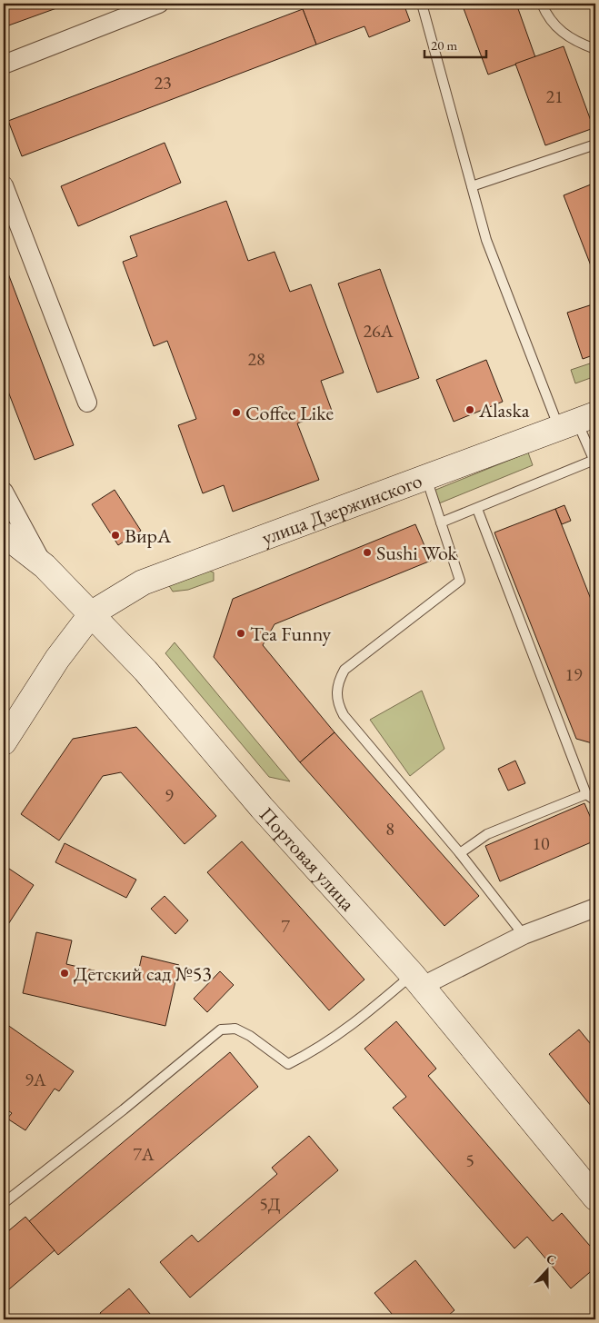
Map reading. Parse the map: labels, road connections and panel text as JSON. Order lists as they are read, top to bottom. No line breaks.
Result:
{"streets":{"main road":["улица Дзержинского","Портовая улица"]},"crossings":[["улица Дзержинского","Портовая улица"]],"places":["Alaska","Coffee Like","ВирА","Sushi Wok","Tea Funny","Детский сад №53"],"house_numbers":["23","21","26А","28","19","9","8","10","7","9А","7А","5","5Д"],"scale_bar":"20 m","north":"top"}
